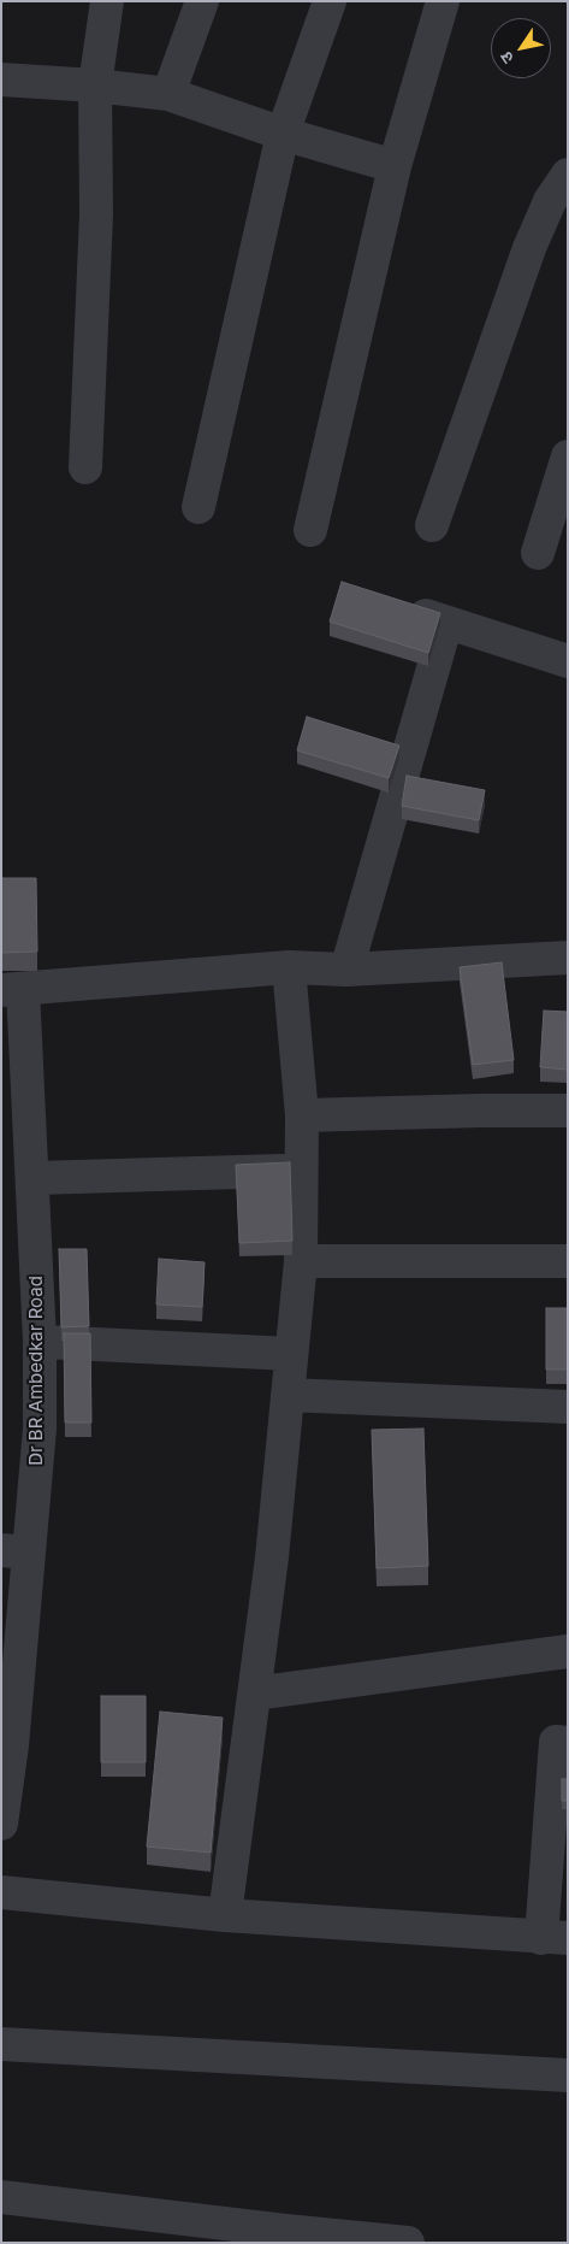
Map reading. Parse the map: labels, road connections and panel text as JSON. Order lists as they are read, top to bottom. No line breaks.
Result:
{"streets":{"street":["Dr BR Ambedkar Road"]},"north":"bottom left"}
